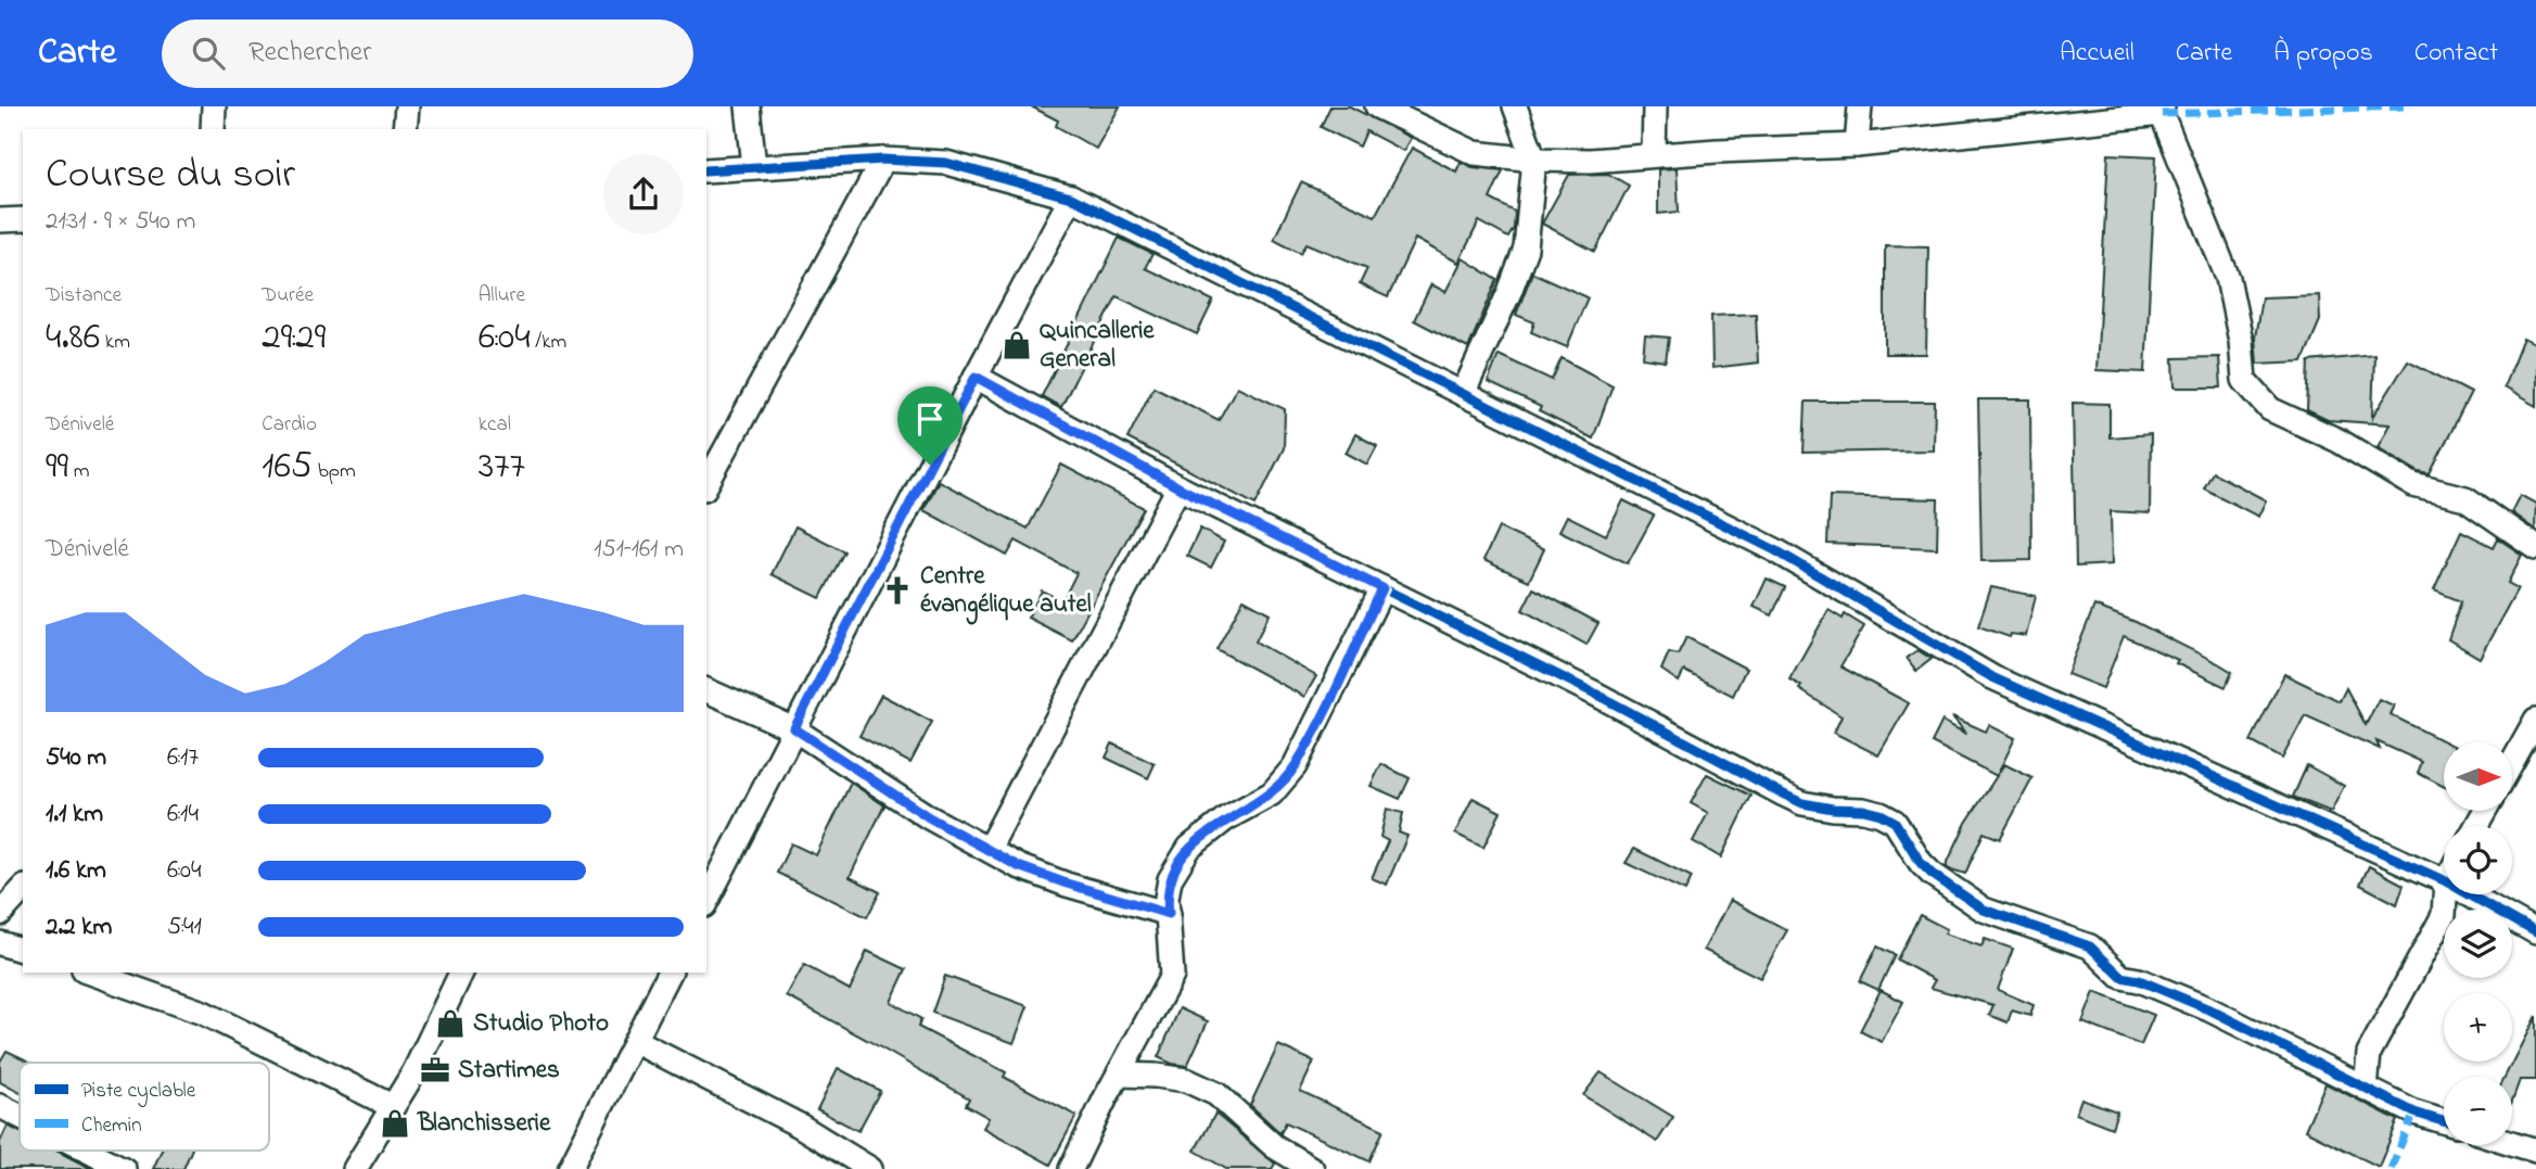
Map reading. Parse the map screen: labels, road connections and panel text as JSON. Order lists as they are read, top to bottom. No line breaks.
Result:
{"places":{"shop":["Quincallerie General","Studio Photo","Blanchisserie"],"church":["Centre évangélique autel"],"office":["Startimes"]},"legend":["Piste cyclable","Chemin"],"north":"right","page":{"header":"Carte","search":"Rechercher","nav":["Accueil","Carte","À propos","Contact"],"heading":["Course du soir","21:31 · 9 × 540 m"],"stats":[["Distance","4.86 km"],["Durée","29:29"],["Allure","6:04 /km"],["Dénivelé","99 m"],["Cardio","165 bpm"],["kcal","377"]],"chart":["Dénivelé","151–161 m"],"list":[{"name":"540 m","note":"6:17"},{"name":"1.1 km","note":"6:14"},{"name":"1.6 km","note":"6:04"},{"name":"2.2 km","note":"5:41"}],"map_buttons":["+","−"]}}
